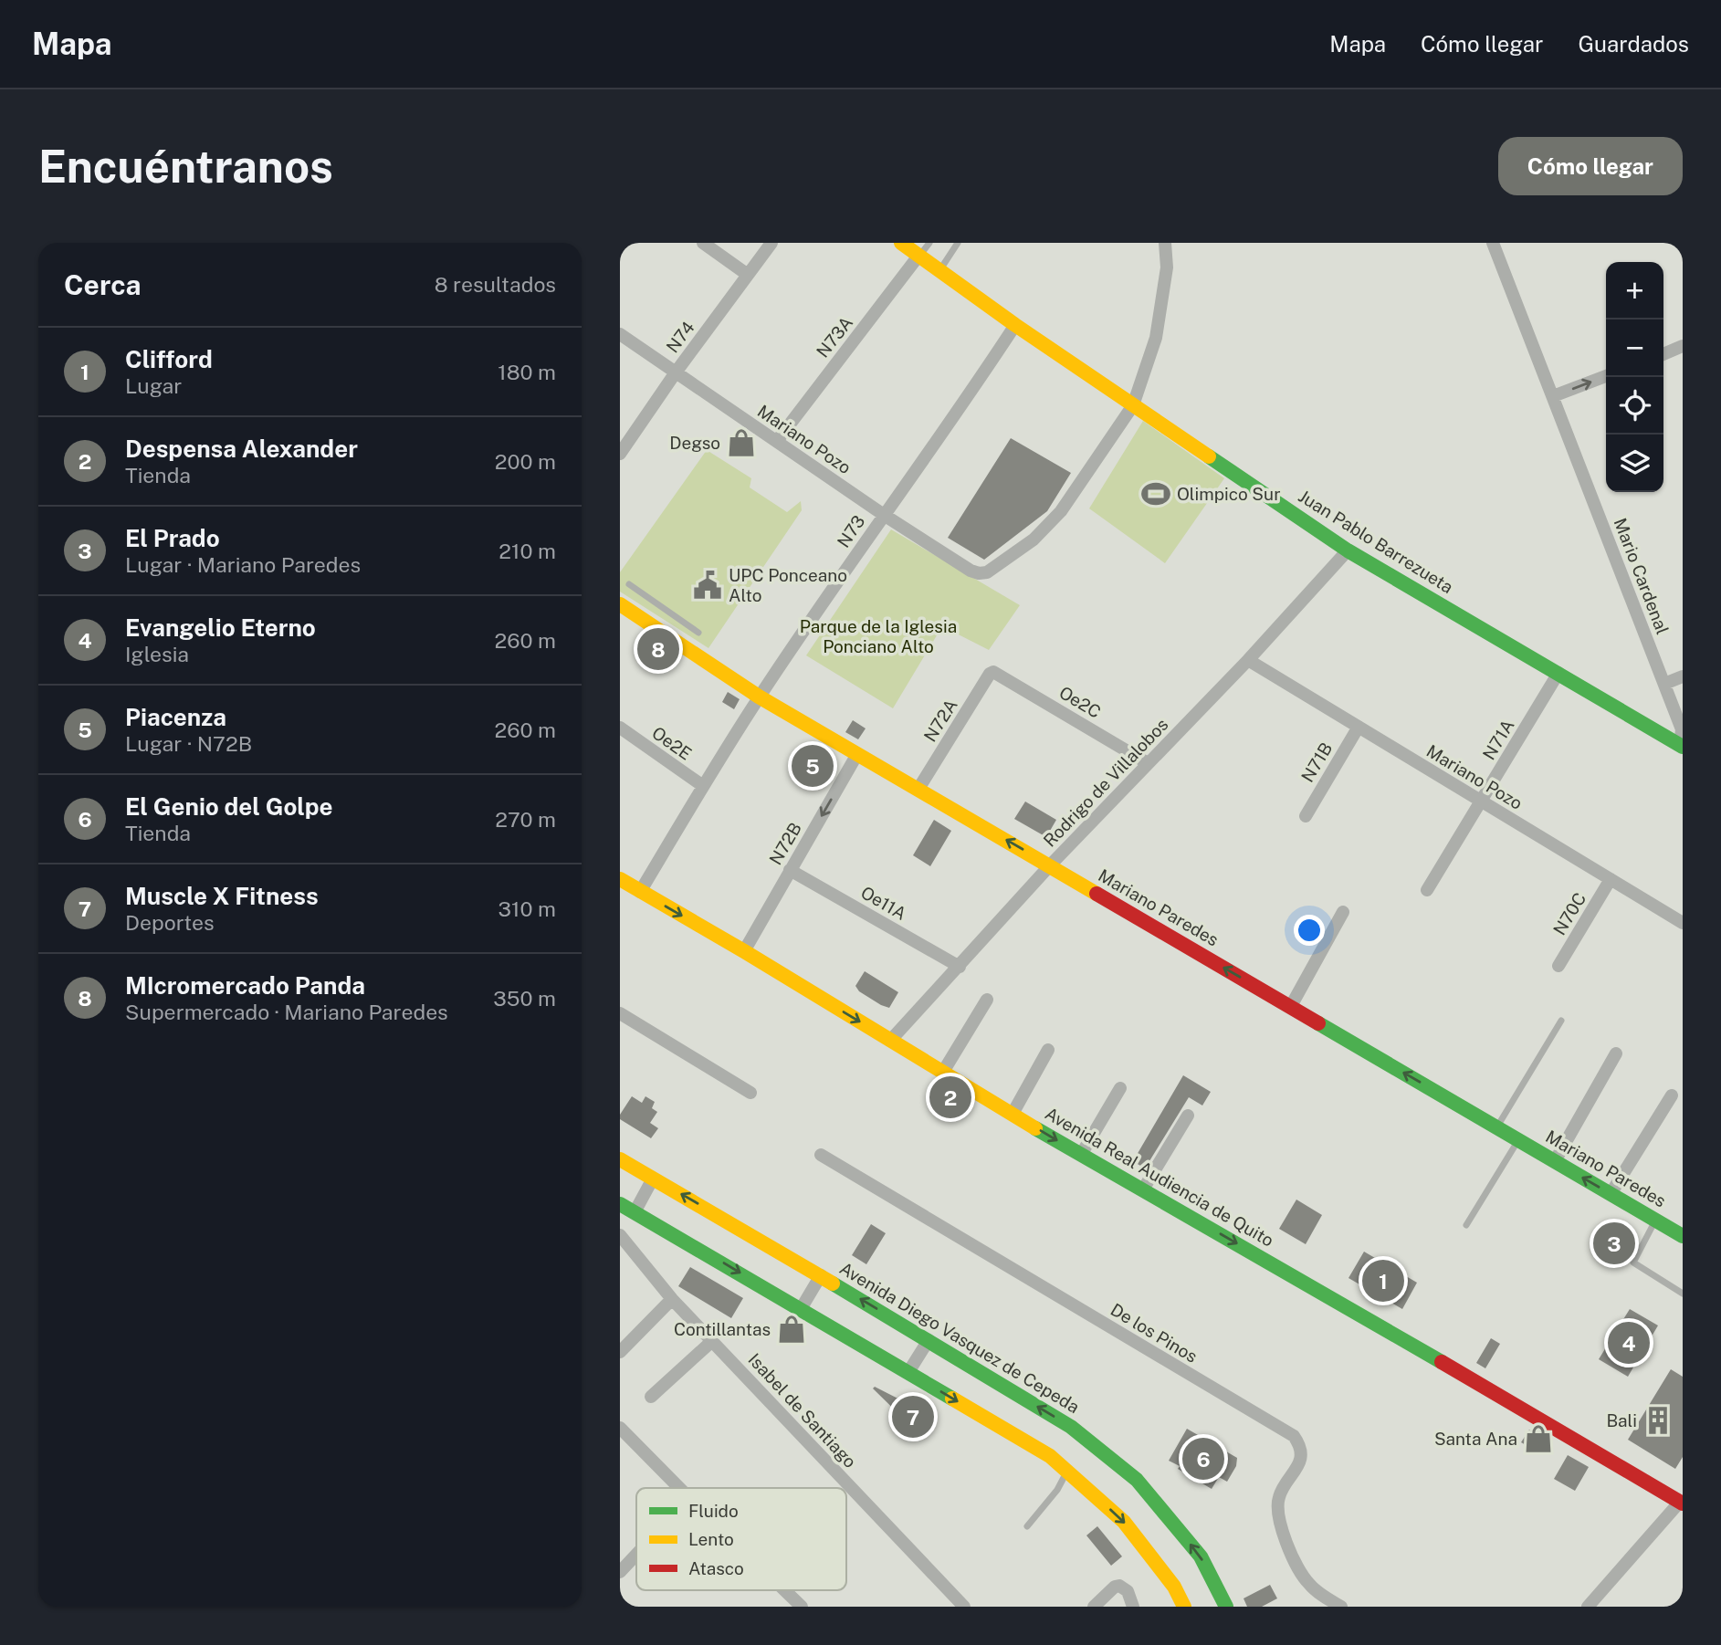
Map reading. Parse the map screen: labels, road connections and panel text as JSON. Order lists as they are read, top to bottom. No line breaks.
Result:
{"streets":{"main road":["Juan Pablo Barrezueta","Mariano Paredes","Avenida Real Audiencia de Quito","Avenida Diego Vasquez de Cepeda"],"street":["N74","N73A","Mariano Pozo","N73","Mario Cardenal","Oe2C","N72A","N71A","Oe2E","N71B","Rodrigo de Villalobos","N72B","Oe11A","N70C","De los Pinos","Isabel de Santiago"]},"crossings":[["N74","Mariano Pozo"],["N73A","Mariano Pozo"],["N73A","Juan Pablo Barrezueta"],["Mariano Pozo","N73"],["Mariano Pozo","Juan Pablo Barrezueta"],["Mariano Pozo","N71A"],["Mariano Pozo","N71B"],["Mariano Pozo","Rodrigo de Villalobos"],["Mariano Pozo","N70C"],["N73","Juan Pablo Barrezueta"],["N73","Oe2E"],["N73","Mariano Paredes"],["N73","Avenida Real Audiencia de Quito"],["Juan Pablo Barrezueta","Mario Cardenal"],["Juan Pablo Barrezueta","N71A"],["Juan Pablo Barrezueta","Rodrigo de Villalobos"],["Oe2C","N72A"],["Oe2C","Rodrigo de Villalobos"],["N72A","Mariano Paredes"],["Rodrigo de Villalobos","Oe11A"],["Rodrigo de Villalobos","Mariano Paredes"],["Rodrigo de Villalobos","Avenida Real Audiencia de Quito"],["N72B","Oe11A"],["N72B","Mariano Paredes"],["N72B","Avenida Real Audiencia de Quito"]],"one_way":["N72B","Mariano Paredes","Avenida Real Audiencia de Quito"],"parks":["Parque de la Iglesia Ponciano Alto"],"places":{"shop":["Degso","Contillantas","Santa Ana"],"sports":["Olimpico Sur"],"public building":["UPC Ponceano Alto"],"building":["Bali"]},"legend":["Fluido","Lento","Atasco"],"page":{"header":"Mapa","nav":["Mapa","Cómo llegar","Guardados"],"buttons":"Cómo llegar","title":"Encuéntranos","heading":["Cerca","8 resultados"],"map_buttons":["+","−"],"list":[{"mark":"1","name":"Clifford","note":"Lugar","value":"180 m"},{"mark":"2","name":"Despensa Alexander","note":"Tienda","value":"200 m"},{"mark":"3","name":"El Prado","note":"Lugar · Mariano Paredes","value":"210 m"},{"mark":"4","name":"Evangelio Eterno","note":"Iglesia","value":"260 m"},{"mark":"5","name":"Piacenza","note":"Lugar · N72B","value":"260 m"},{"mark":"6","name":"El Genio del Golpe","note":"Tienda","value":"270 m"},{"mark":"7","name":"Muscle X Fitness","note":"Deportes","value":"310 m"},{"mark":"8","name":"MIcromercado Panda","note":"Supermercado · Mariano Paredes","value":"350 m"}],"pins":["8","5","2","3","1","4","7","6"]}}
